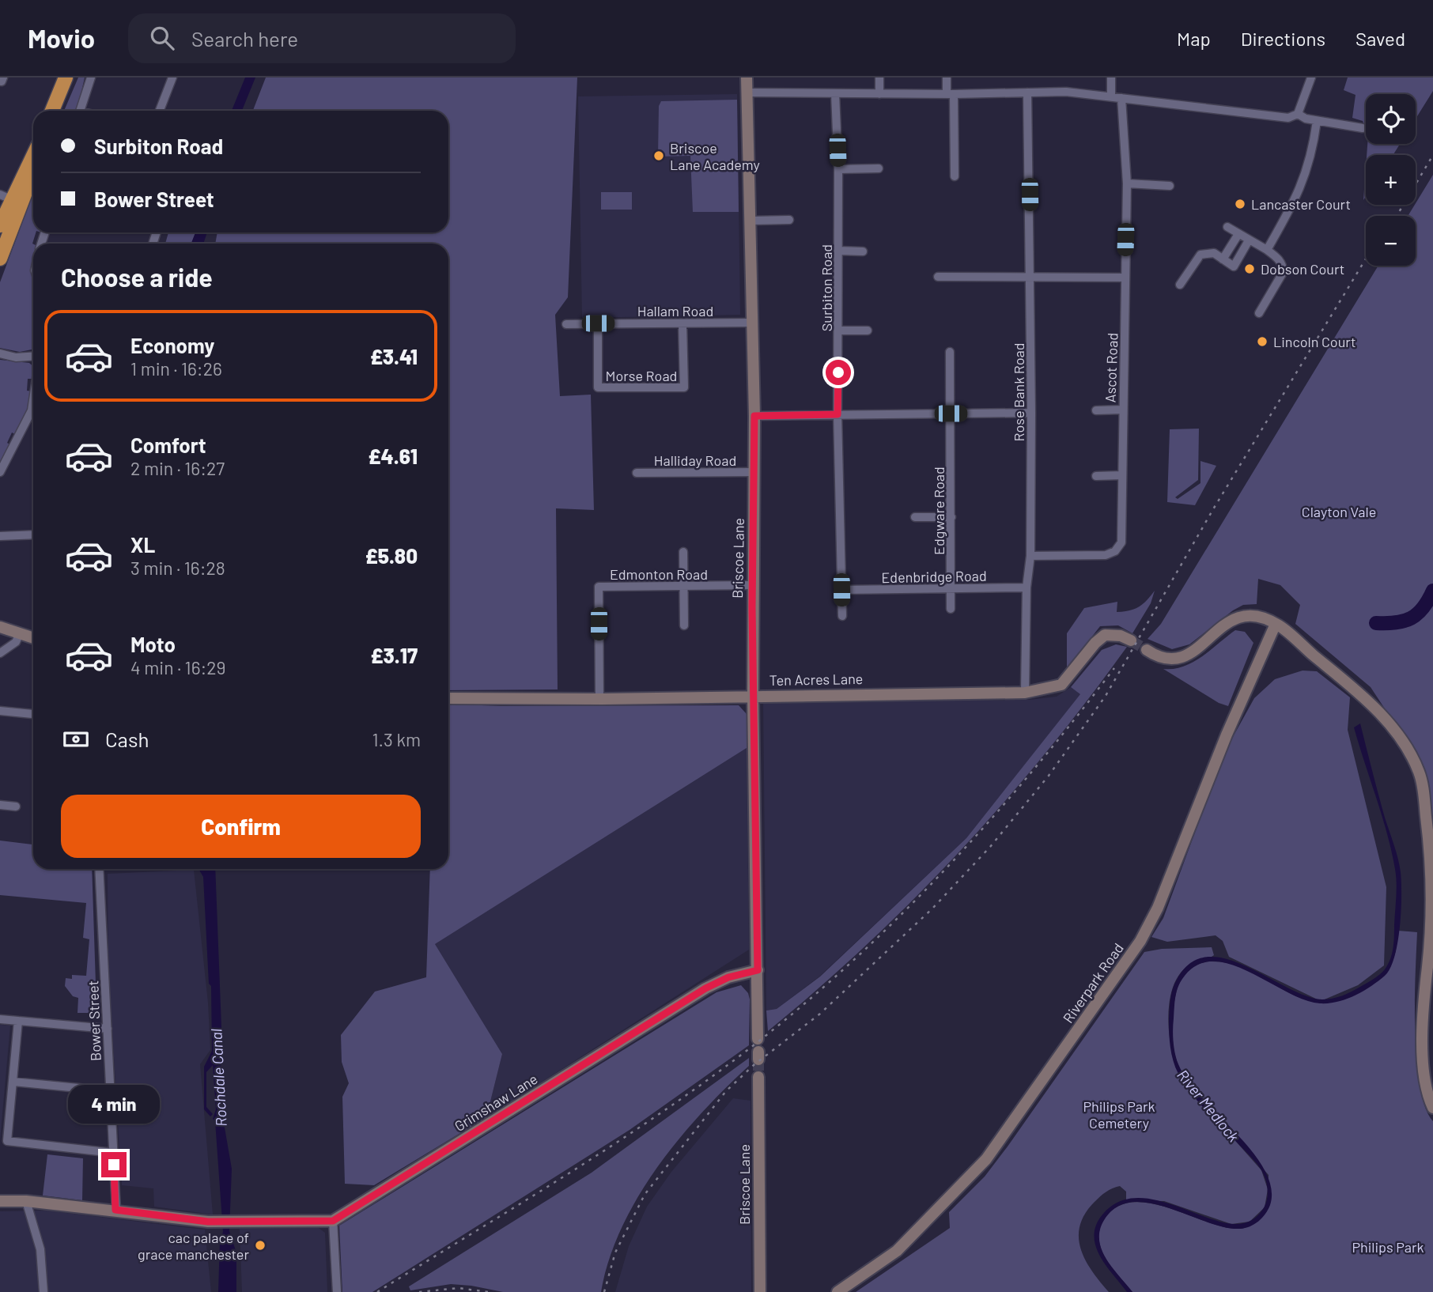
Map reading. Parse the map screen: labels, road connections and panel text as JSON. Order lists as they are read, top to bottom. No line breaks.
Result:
{"streets":{"street":["Surbiton Road","Hallam Road","Ascot Road","Morse Road","Rose Bank Road","Halliday Road","Edgware Road","Briscoe Lane","Edmonton Road","Edenbridge Road","Ten Acres Lane","Riverpark Road","Bower Street","Grimshaw Lane"]},"crossings":[["Surbiton Road","Edenbridge Road"],["Hallam Road","Morse Road"],["Hallam Road","Briscoe Lane"],["Ascot Road","Rose Bank Road"],["Rose Bank Road","Edenbridge Road"],["Rose Bank Road","Ten Acres Lane"],["Halliday Road","Briscoe Lane"],["Edgware Road","Edenbridge Road"],["Briscoe Lane","Edmonton Road"],["Briscoe Lane","Ten Acres Lane"],["Briscoe Lane","Grimshaw Lane"],["Edmonton Road","Ten Acres Lane"]],"water":["Rochdale Canal","River Medlock"],"parks":["Clayton Vale","Philips Park Cemetery","Philips Park"],"places":["Briscoe Lane Academy","Lancaster Court","Dobson Court","Lincoln Court","cac palace of grace manchester"],"page":{"header":"Movio","search":"Search here","nav":["Map","Directions","Saved"],"map_buttons":["+","−"],"banner":["Surbiton Road","Bower Street"],"heading":"Choose a ride","list":[{"name":"Economy","note":"1 min · 16:26","value":"£3.41"},{"name":"Comfort","note":"2 min · 16:27","value":"£4.61"},{"name":"XL","note":"3 min · 16:28","value":"£5.80"},{"name":"Moto","note":"4 min · 16:29","value":"£3.17"}],"pay":["Cash","1.3 km"],"buttons":"Confirm","bubble":"4 min"}}
